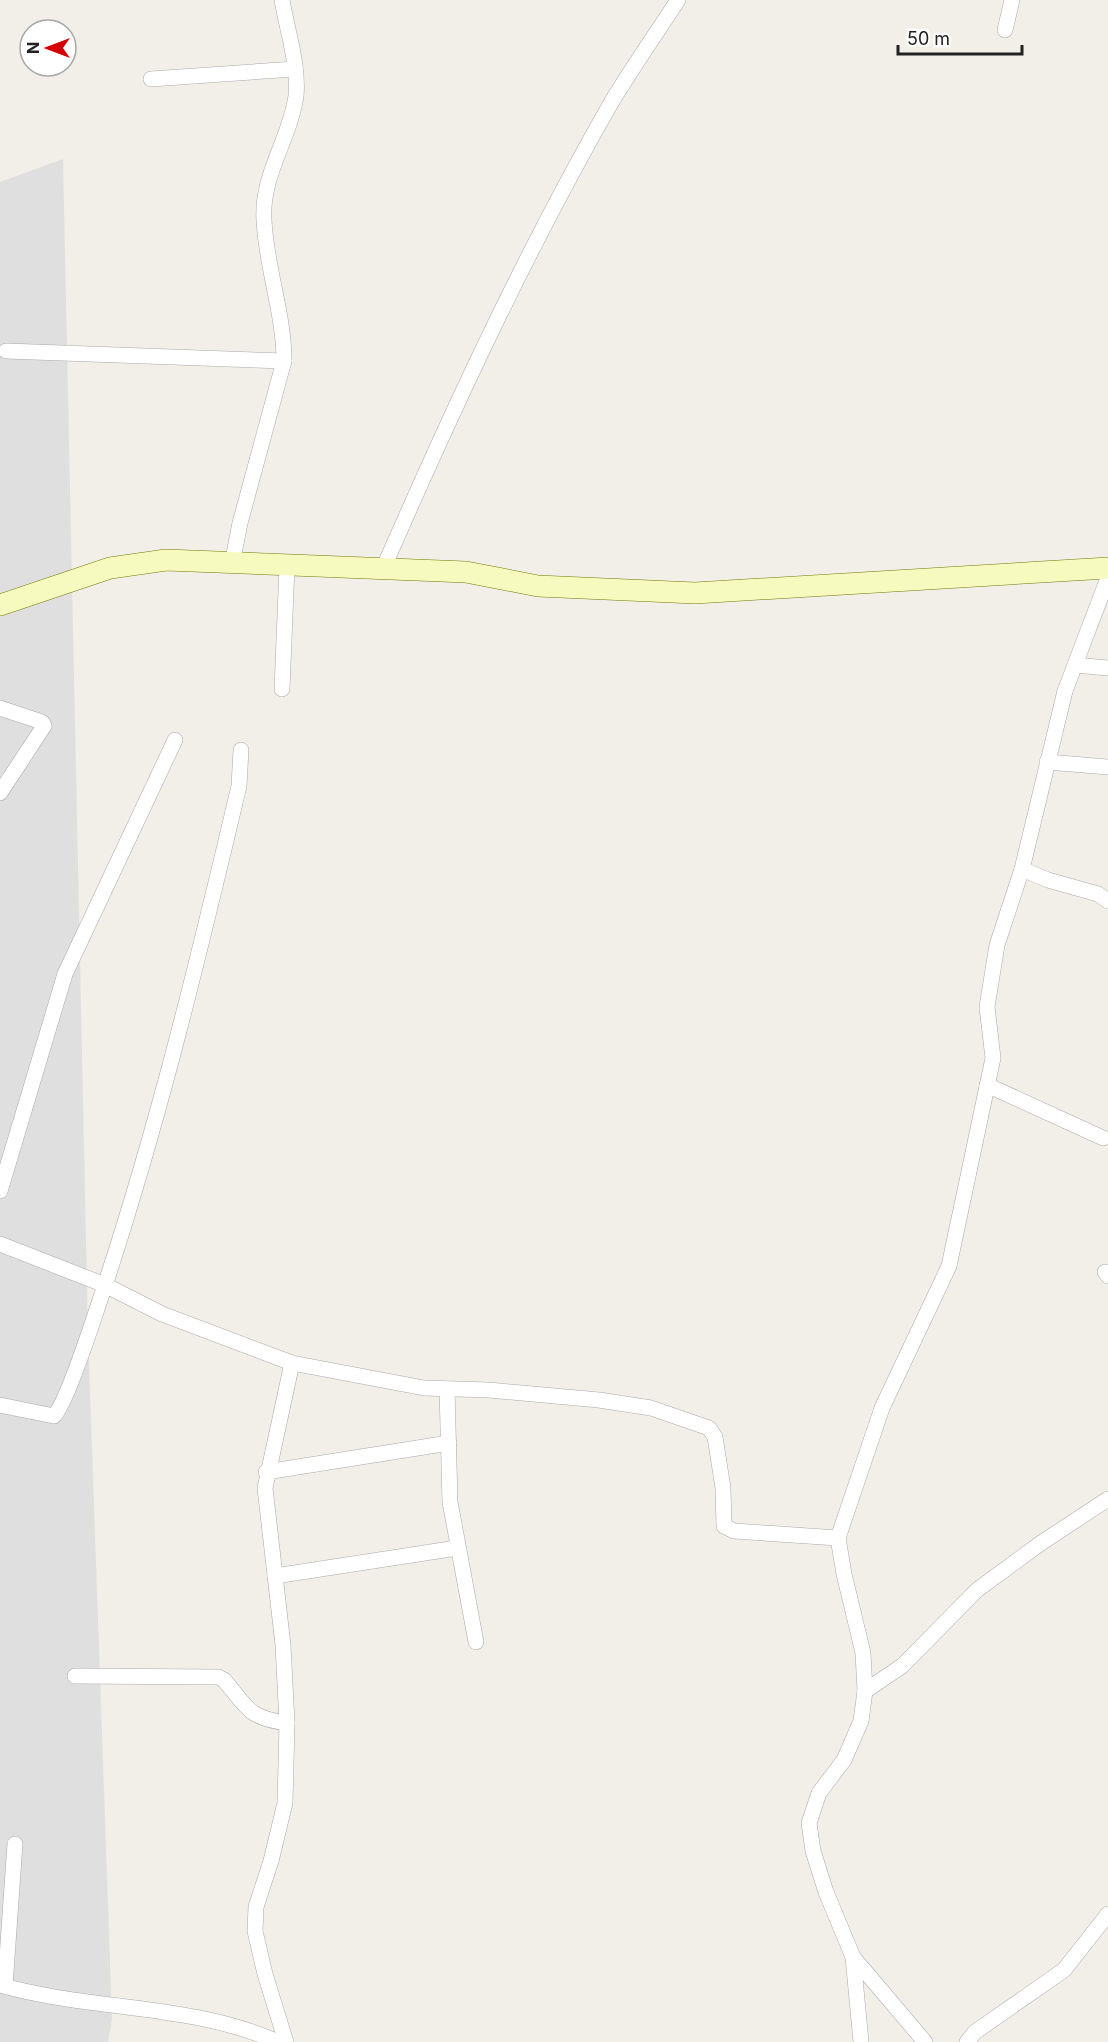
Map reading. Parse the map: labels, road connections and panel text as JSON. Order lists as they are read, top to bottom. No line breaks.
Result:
{"scale_bar":"50 m","north":"left"}
